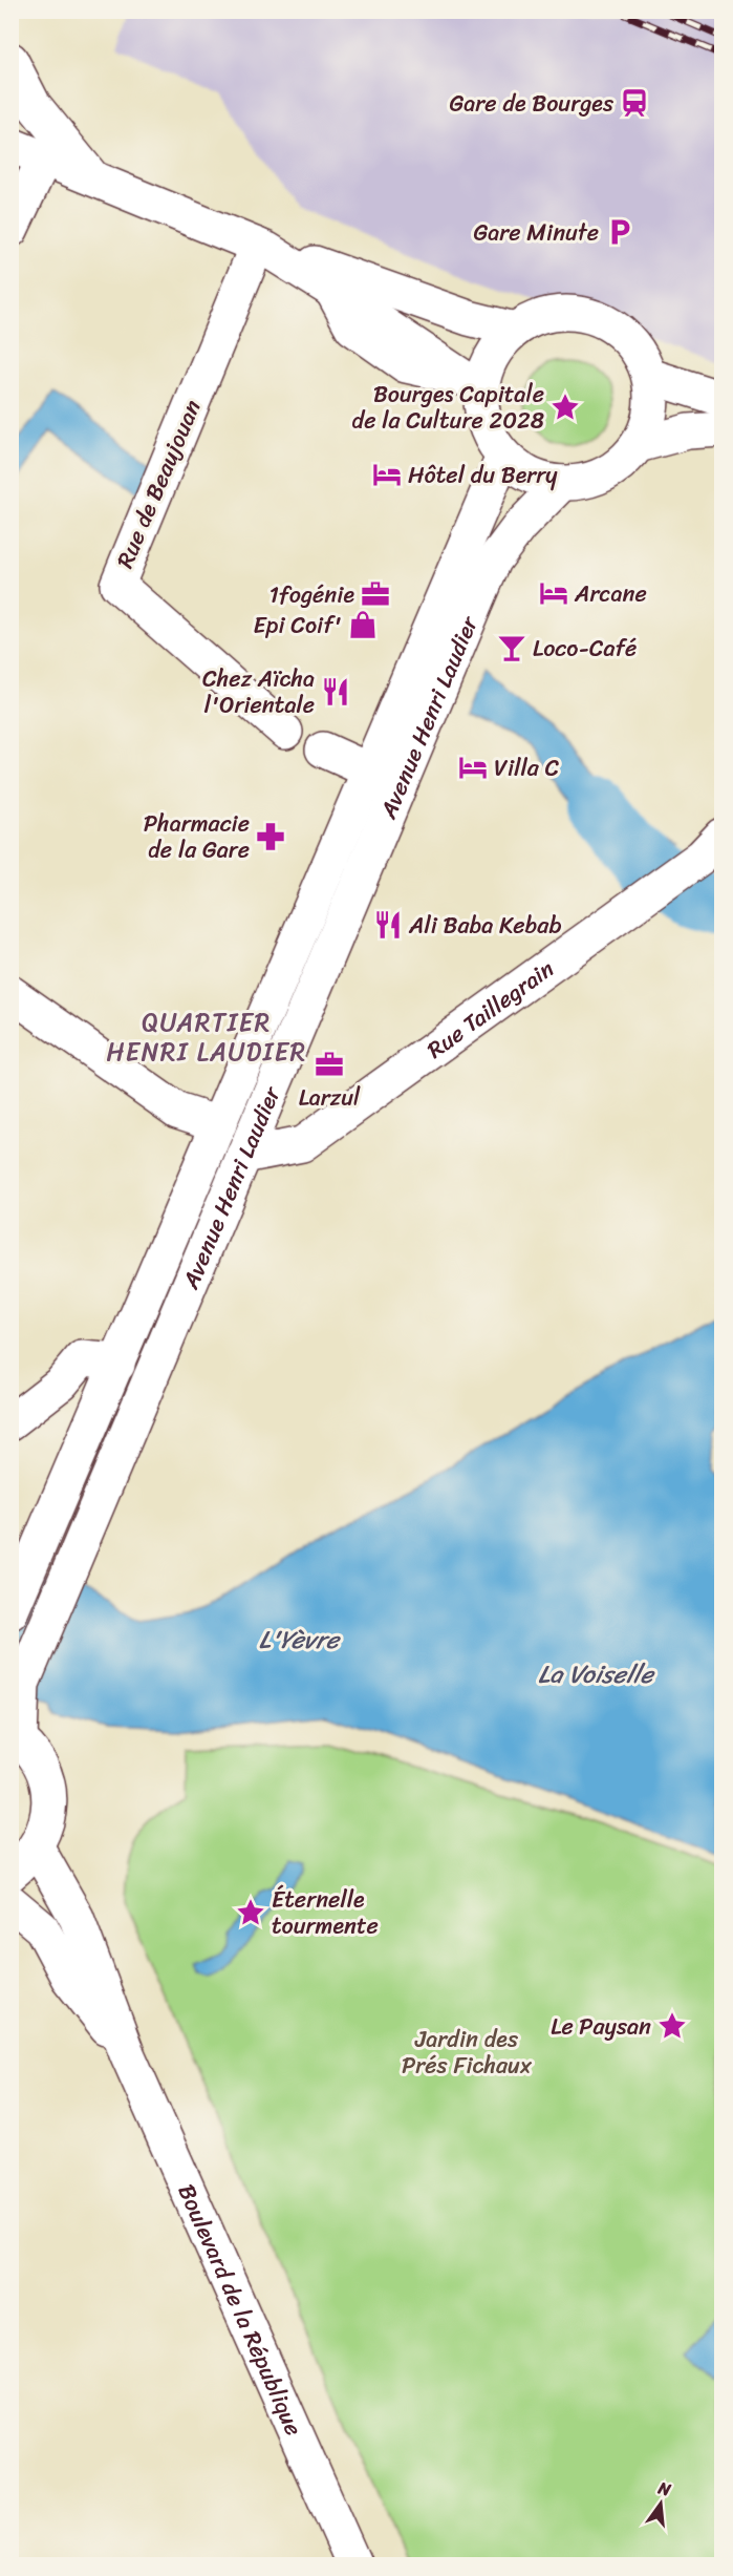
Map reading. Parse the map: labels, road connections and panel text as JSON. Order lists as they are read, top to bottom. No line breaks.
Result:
{"streets":{"main road":["Rue de Beaujouan","Avenue Henri Laudier","Rue Taillegrain","Boulevard de la République"]},"crossings":[["Avenue Henri Laudier","Rue Taillegrain"]],"districts":["QUARTIER HENRI LAUDIER"],"water":["L'Yèvre","La Voiselle"],"parks":["Jardin des Prés Fichaux"],"places":{"station":["Gare de Bourges"],"parking":["Gare Minute"],"place":["Bourges Capitale de la Culture 2028","Éternelle tourmente","Le Paysan"],"hotel":["Hôtel du Berry","Arcane","Villa C"],"office":["1fogénie","Larzul"],"shop":["Epi Coif'"],"bar":["Loco-Café"],"restaurant":["Chez Aïcha l'Orientale","Ali Baba Kebab"],"pharmacy":["Pharmacie de la Gare"]},"north":"top"}
